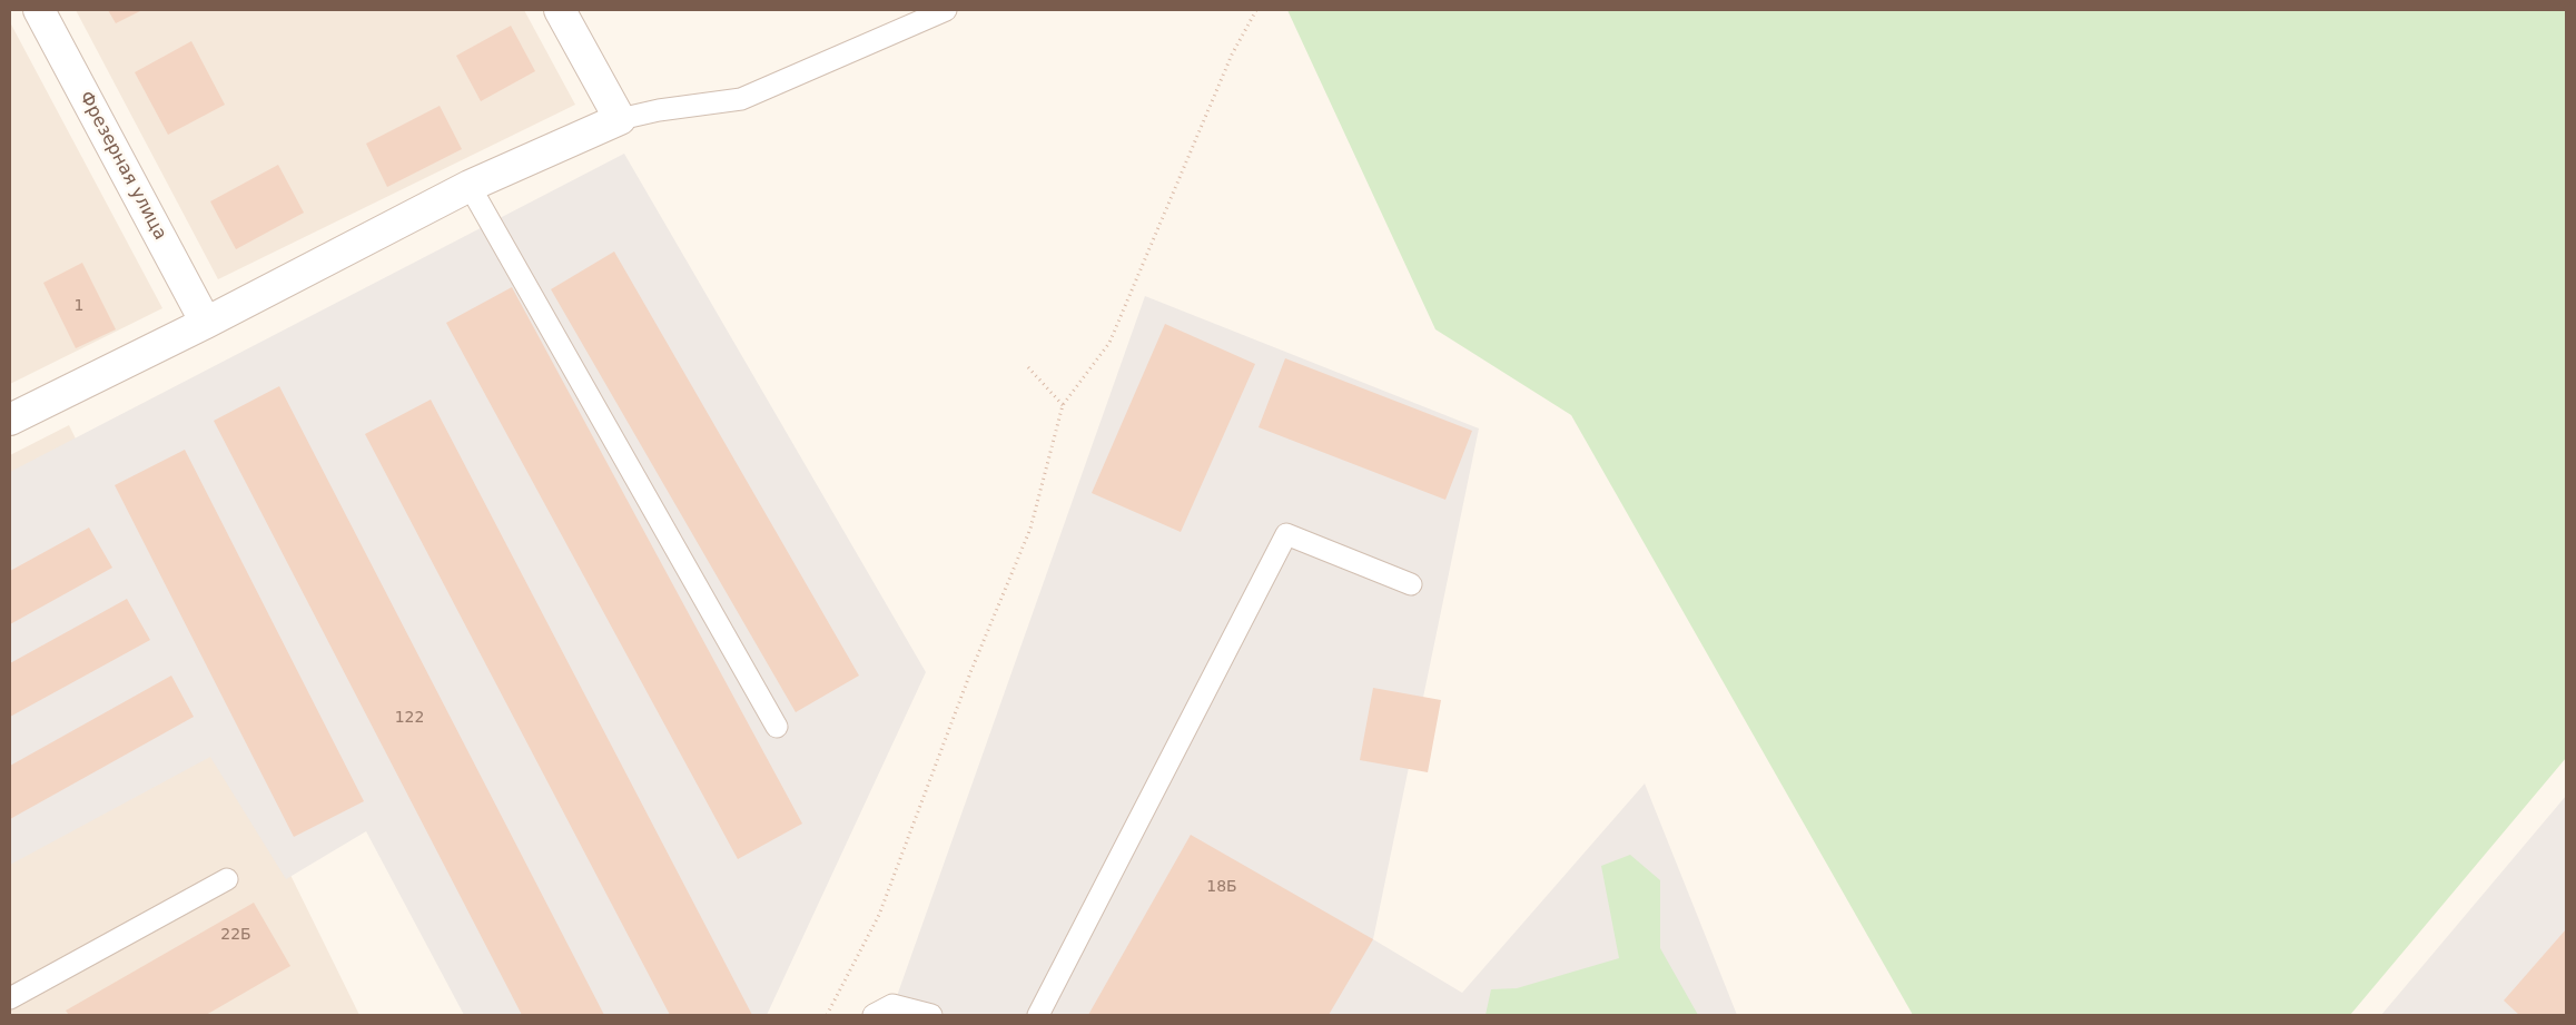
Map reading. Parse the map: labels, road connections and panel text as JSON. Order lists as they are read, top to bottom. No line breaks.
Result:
{"streets":{"street":["Фрезерная улица"]},"house_numbers":["1","122","18Б","22Б"]}
